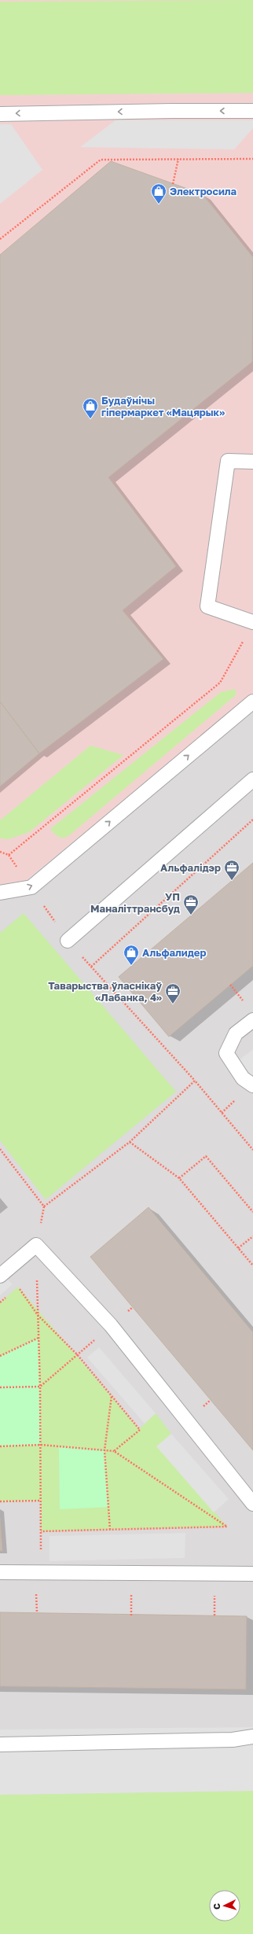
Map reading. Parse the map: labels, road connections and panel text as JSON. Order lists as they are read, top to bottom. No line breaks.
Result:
{"places":{"shop":["Электросила","Будаўнічы гіпермаркет «Мацярык»","Альфалидер"],"office":["Альфалідэр","УП Маналіттрансбуд","Таварыства ўласнікаў «Лабанка, 4»"]},"north":"left"}
